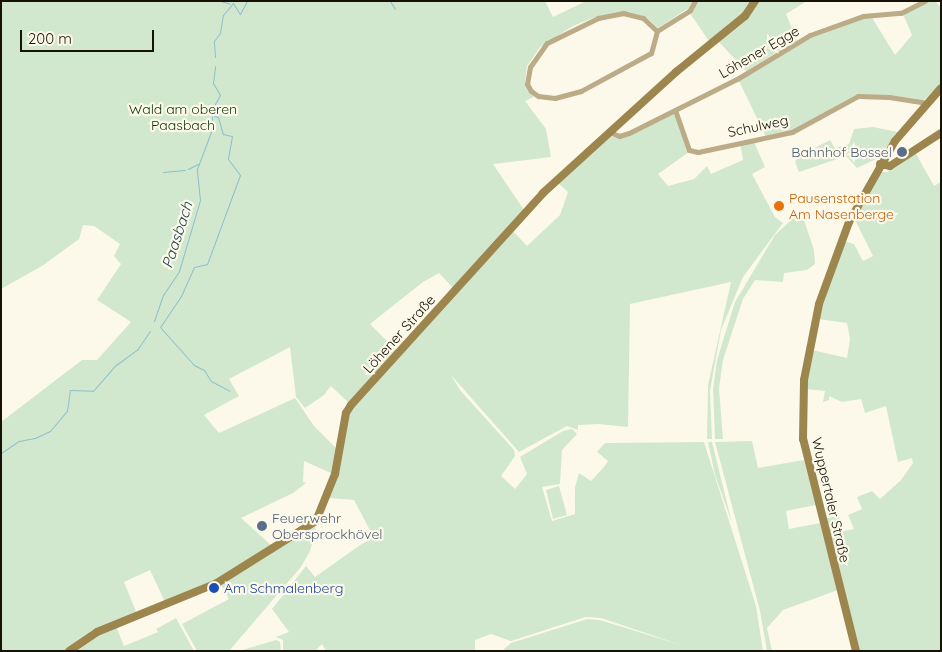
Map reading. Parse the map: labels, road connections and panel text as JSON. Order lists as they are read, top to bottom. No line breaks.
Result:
{"streets":{"street":["Löhener Egge","Schulweg","Löhener Straße","Wuppertaler Straße"]},"crossings":[["Löhener Egge","Schulweg"],["Löhener Egge","Löhener Straße"],["Schulweg","Wuppertaler Straße"]],"water":["Paasbach"],"parks":["Wald am oberen Paasbach"],"places":["Bahnhof Bossel","Pausenstation Am Nasenberge","Feuerwehr Obersprockhövel","Am Schmalenberg"],"scale_bar":"200 m"}
